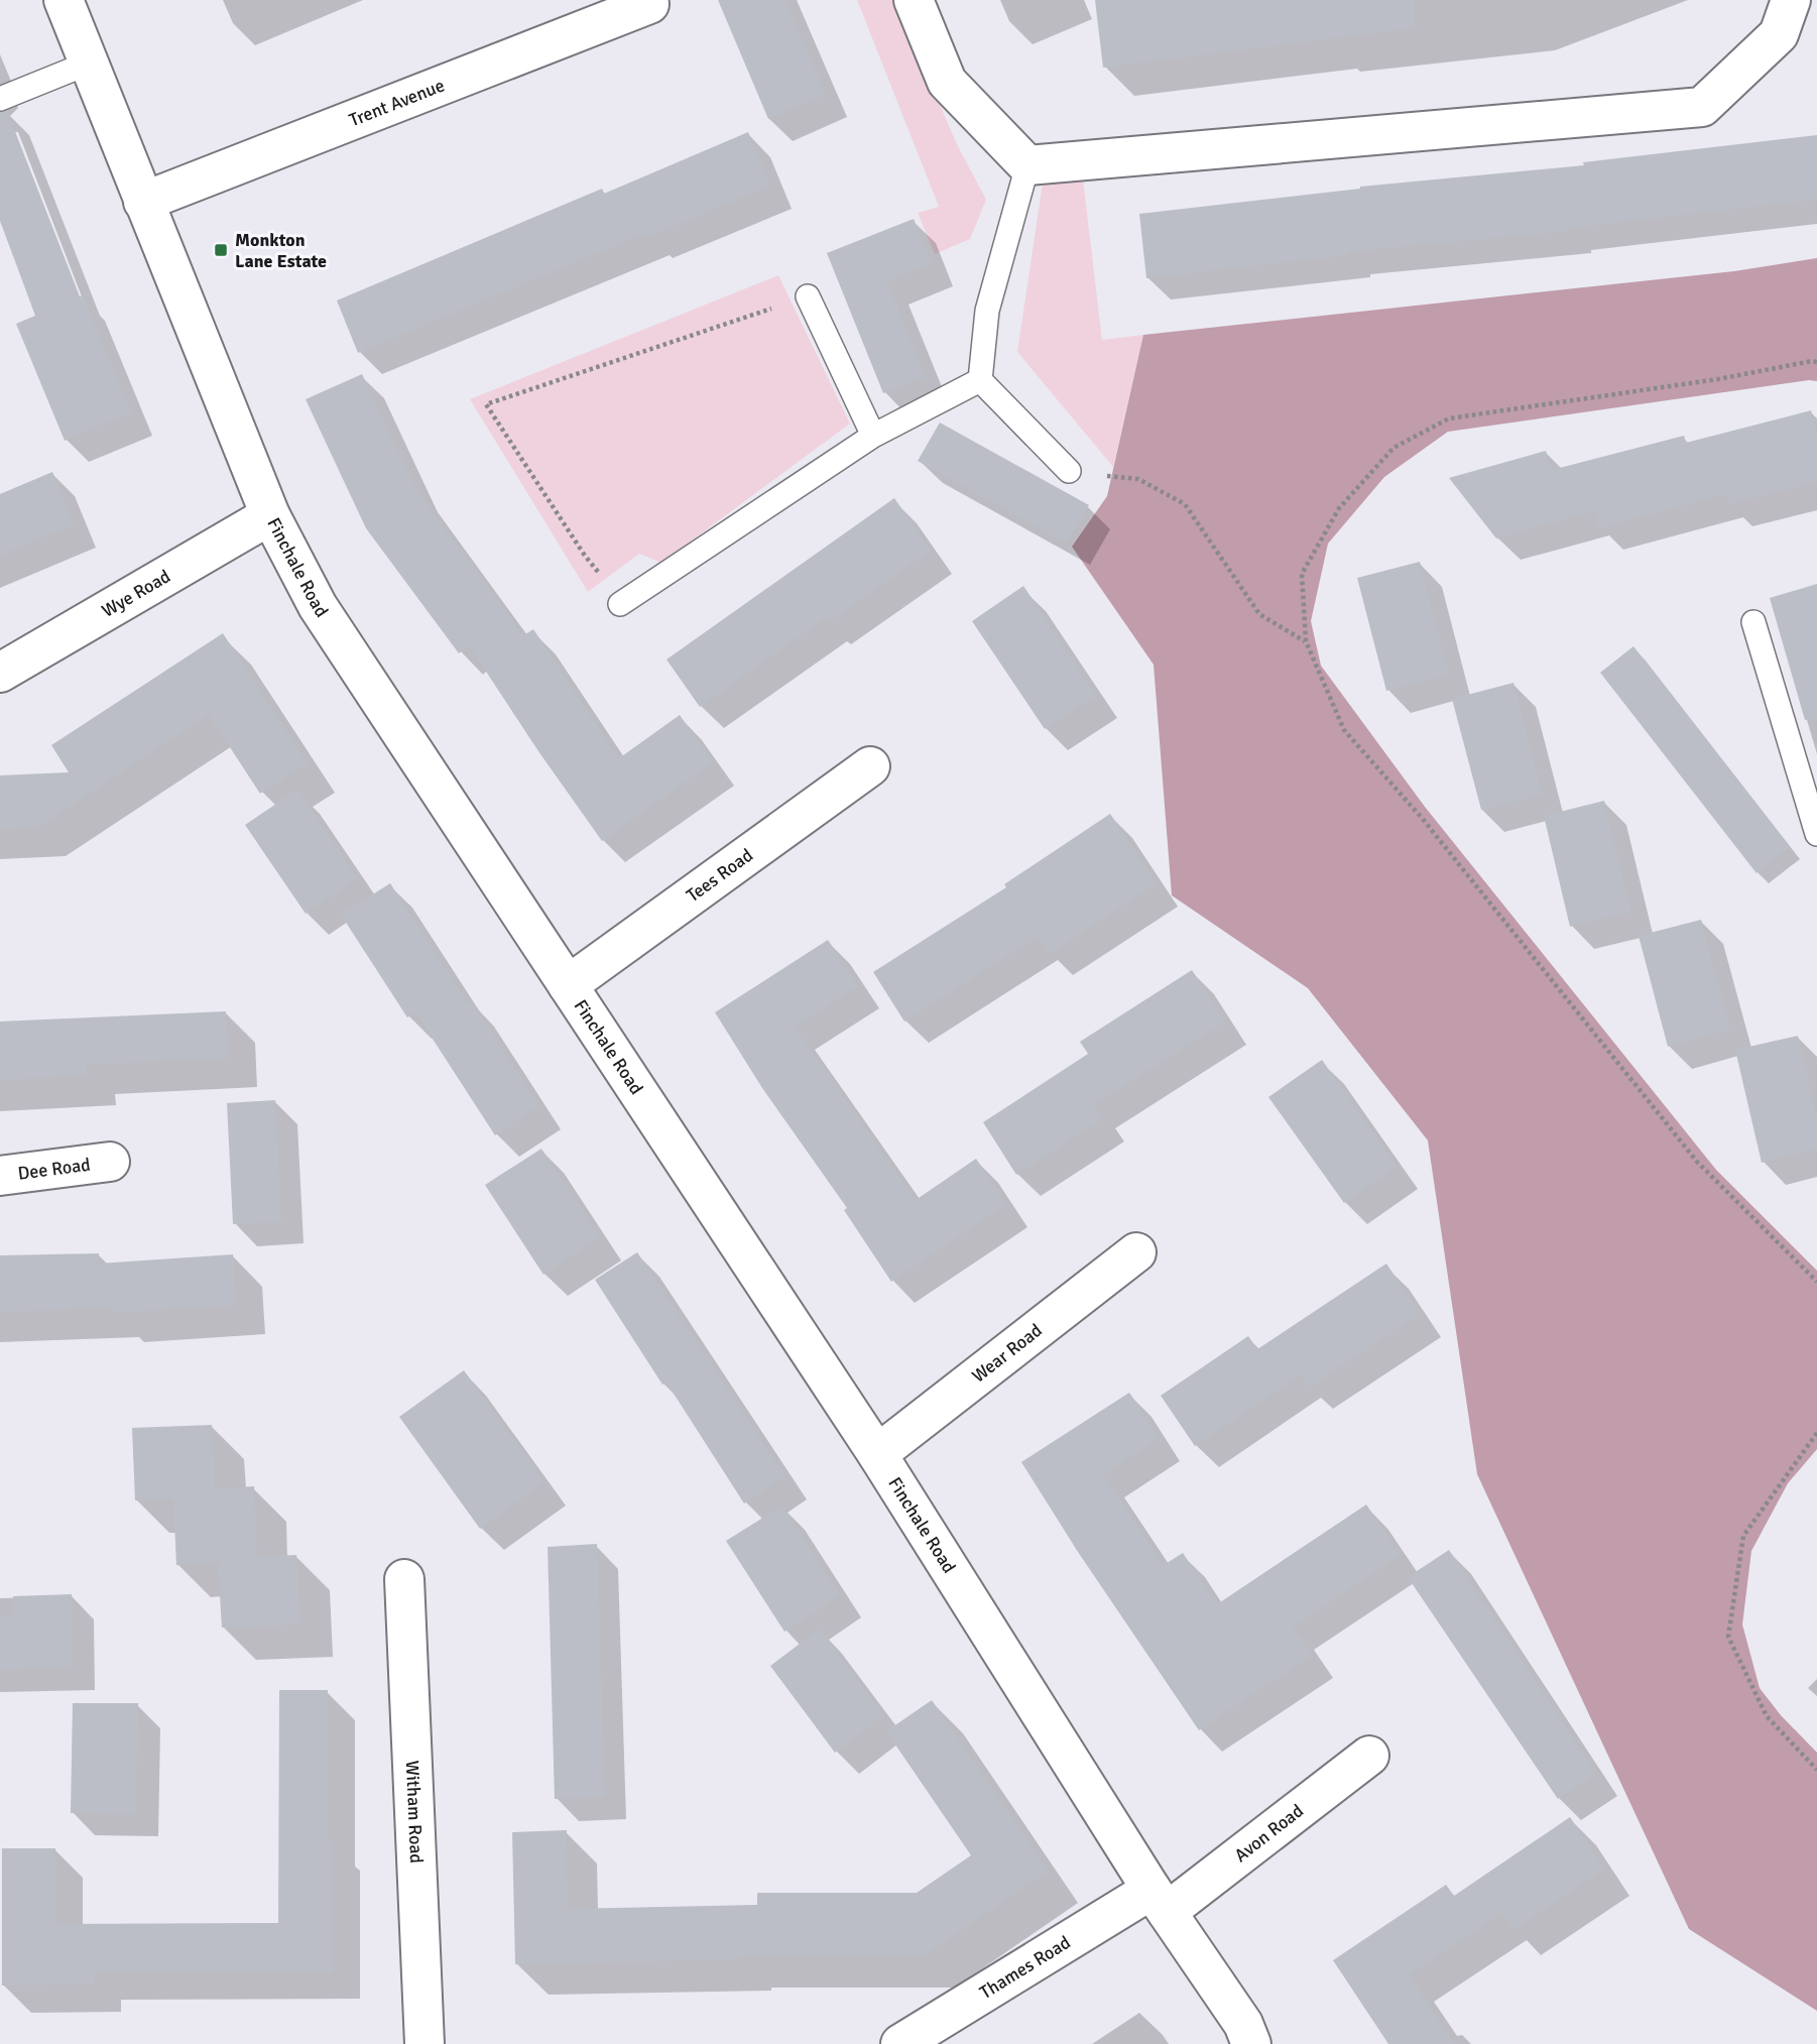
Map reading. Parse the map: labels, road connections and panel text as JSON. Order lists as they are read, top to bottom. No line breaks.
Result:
{"streets":{"street":["Trent Avenue","Finchale Road","Wye Road","Tees Road","Dee Road","Wear Road","Witham Road","Avon Road","Thames Road"]},"crossings":[["Trent Avenue","Finchale Road"],["Finchale Road","Wye Road"],["Finchale Road","Tees Road"],["Finchale Road","Wear Road"],["Finchale Road","Avon Road"],["Finchale Road","Thames Road"],["Avon Road","Thames Road"]],"places":{"transit":["Monkton Lane Estate"]}}
